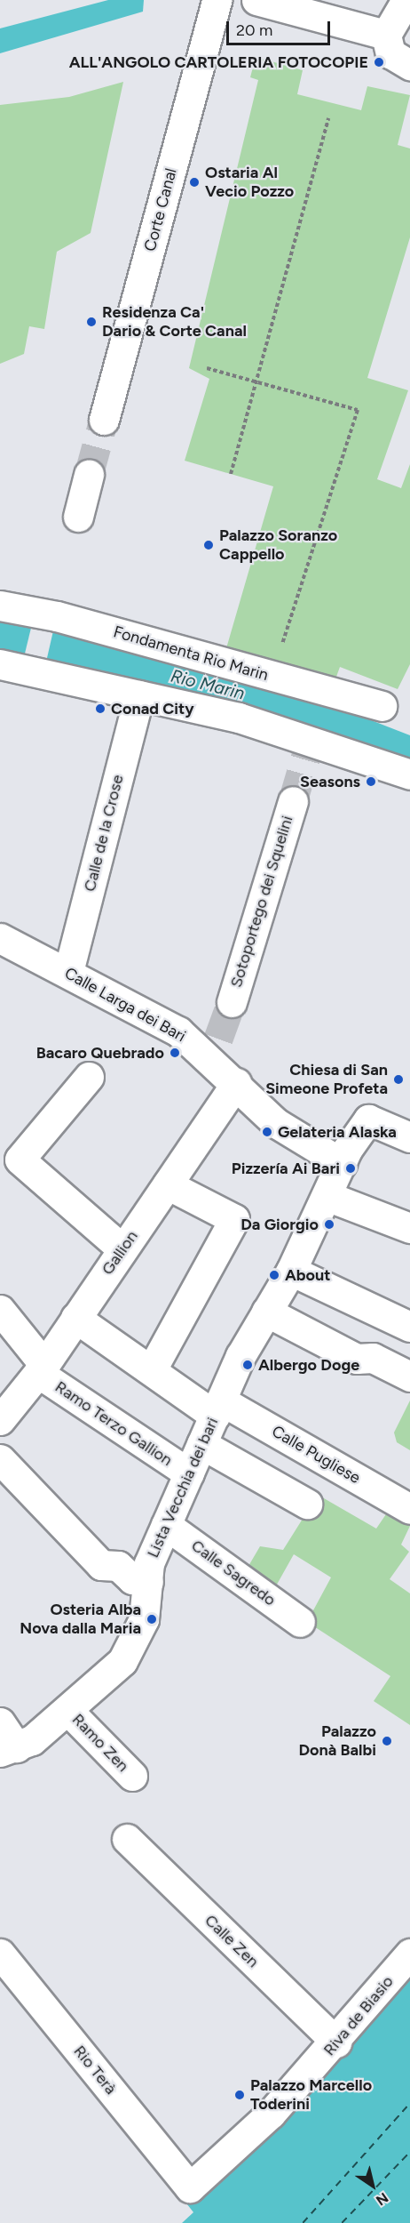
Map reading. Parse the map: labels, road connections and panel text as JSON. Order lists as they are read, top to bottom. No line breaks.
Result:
{"streets":{"street":["Corte Canal","Fondamenta Rio Marin","Calle de la Crose","Sotoportego dei Squelini","Calle Larga dei Bari","Gallion","Ramo Terzo Gallion","Calle Pugliese","Lista Vecchia dei bari","Calle Sagredo","Ramo Zen","Calle Zen","Riva de Biasio","Rio Terà"]},"crossings":[["Calle de la Crose","Calle Larga dei Bari"],["Calle Larga dei Bari","Gallion"],["Calle Larga dei Bari","Lista Vecchia dei bari"],["Gallion","Ramo Terzo Gallion"],["Gallion","Calle Pugliese"],["Ramo Terzo Gallion","Lista Vecchia dei bari"],["Calle Pugliese","Lista Vecchia dei bari"],["Lista Vecchia dei bari","Calle Sagredo"],["Lista Vecchia dei bari","Ramo Zen"],["Calle Zen","Riva de Biasio"],["Riva de Biasio","Rio Terà"]],"water":["Rio Marin"],"places":["ALL'ANGOLO CARTOLERIA FOTOCOPIE","Ostaria Al Vecio Pozzo","Residenza Ca' Dario & Corte Canal","Palazzo Soranzo Cappello","Conad City","Seasons","Bacaro Quebrado","Chiesa di San Simeone Profeta","Gelateria Alaska","Pizzería Ai Bari","Da Giorgio","About","Albergo Doge","Osteria Alba Nova dalla Maria","Palazzo Donà Balbi","Palazzo Marcello Toderini"],"scale_bar":"20 m","north":"bottom right"}
